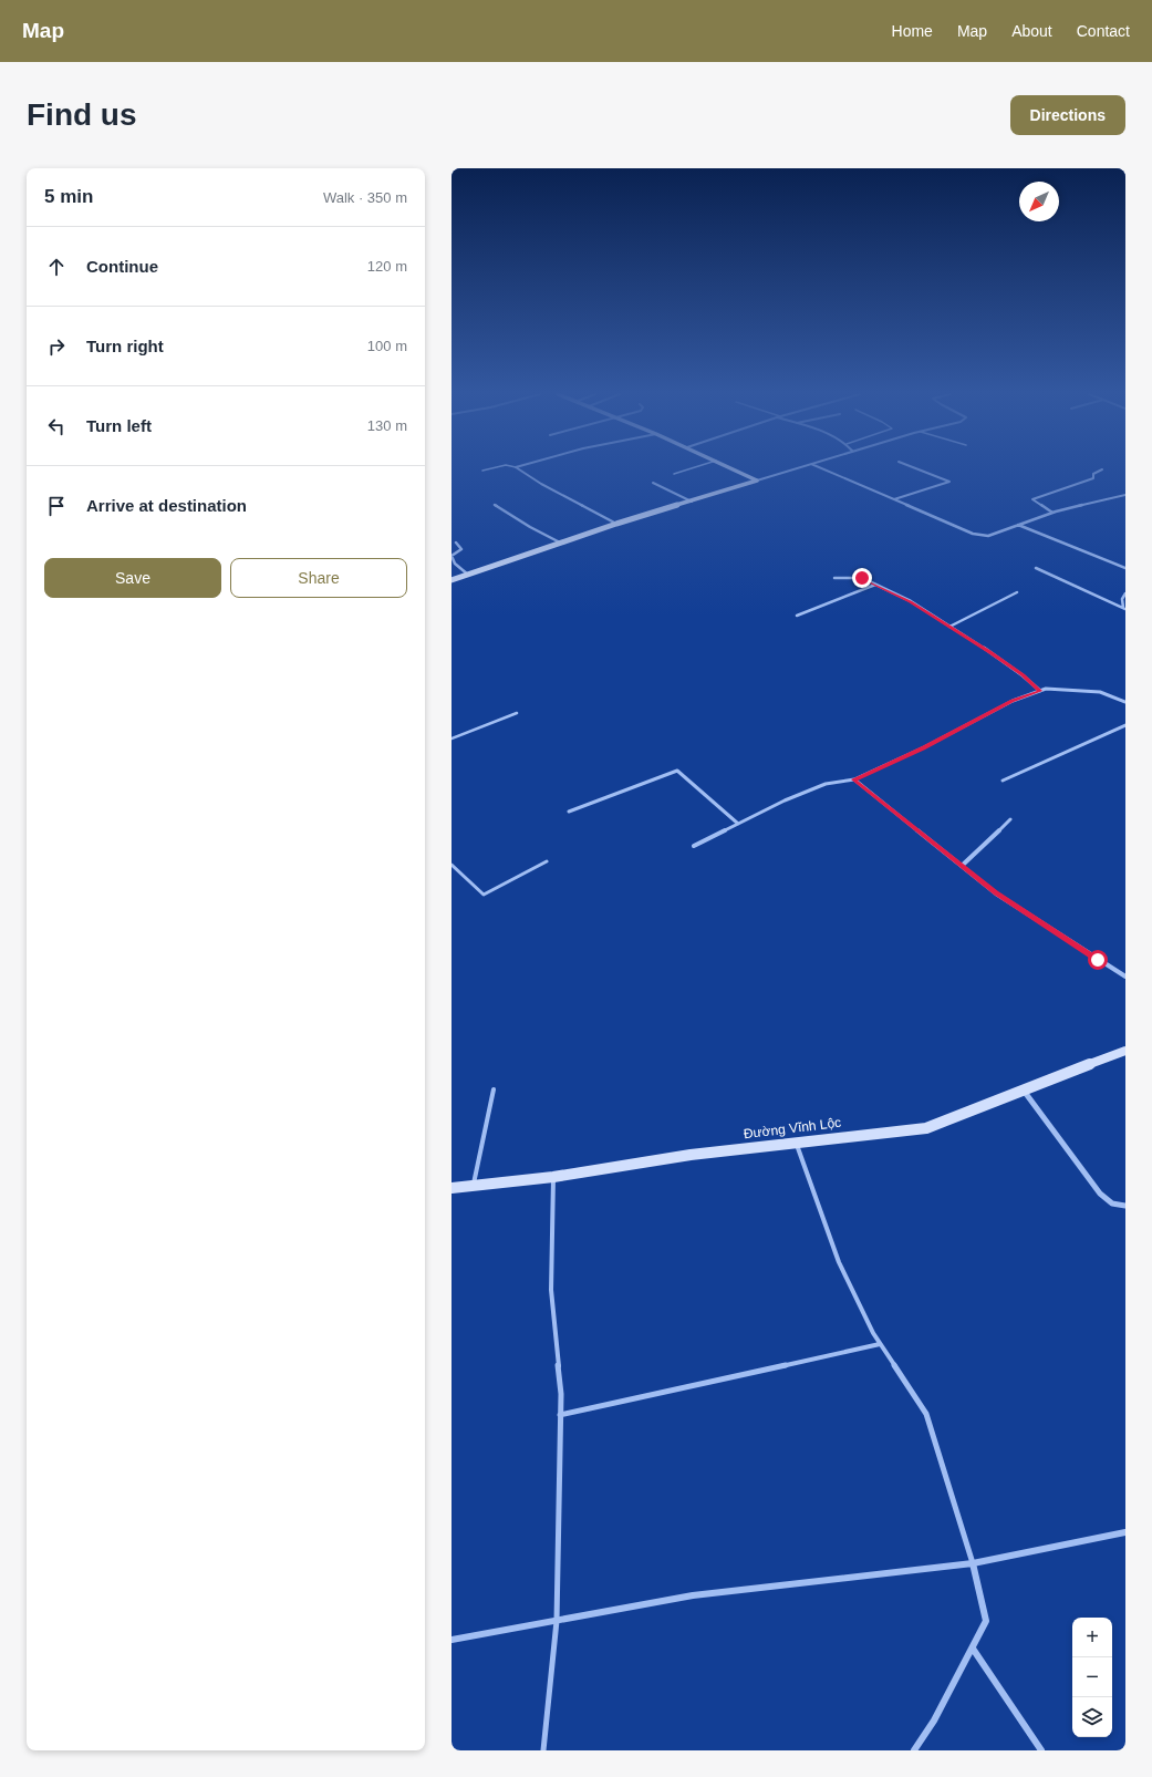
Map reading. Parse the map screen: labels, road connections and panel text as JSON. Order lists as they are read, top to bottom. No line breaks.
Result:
{"streets":{"street":["Đường Vĩnh Lộc"]},"north":"bottom left","page":{"header":"Map","nav":["Home","Map","About","Contact"],"buttons":["Directions",["Save","Share"]],"title":"Find us","heading":["5 min","Walk · 350 m"],"list":[["Continue","120 m"],["Turn right","100 m"],["Turn left","130 m"],"Arrive at destination"],"map_buttons":["+","−"]}}
